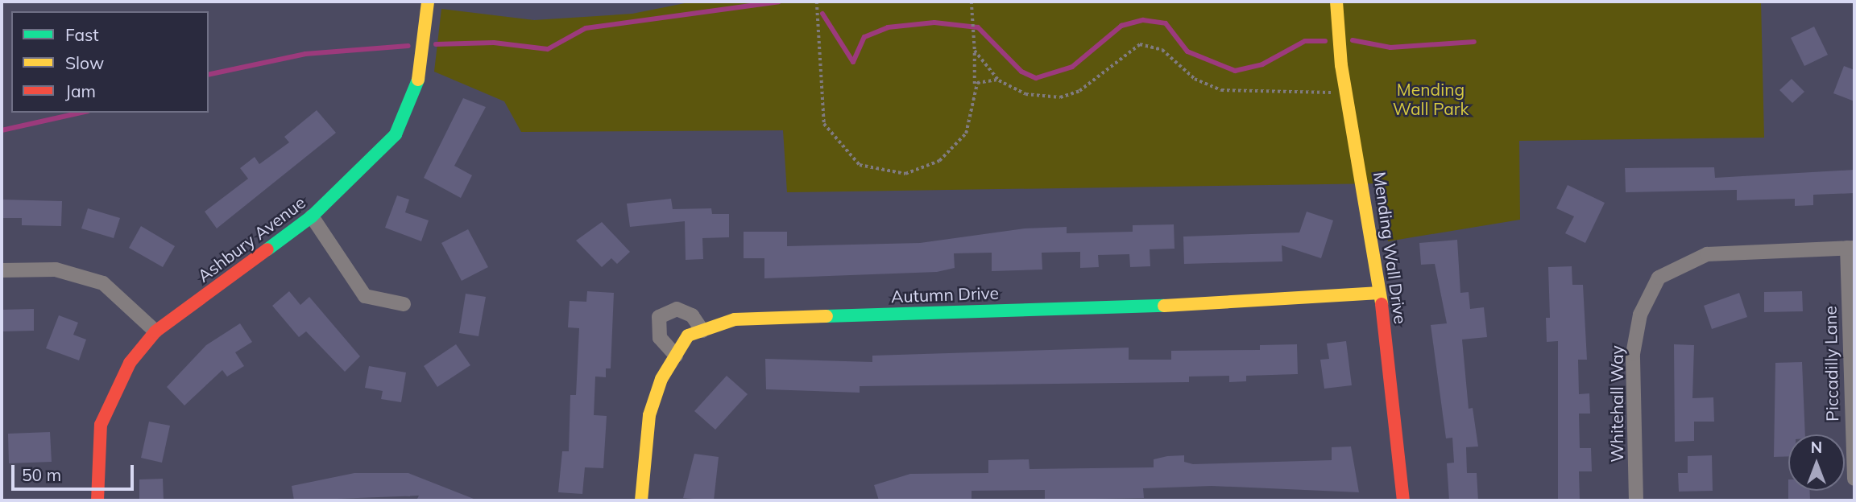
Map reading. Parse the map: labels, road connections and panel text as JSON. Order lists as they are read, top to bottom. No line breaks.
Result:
{"streets":{"street":["Ashbury Avenue","Mending Wall Drive","Autumn Drive","Piccadilly Lane","Whitehall Way"]},"crossings":[["Mending Wall Drive","Autumn Drive"],["Piccadilly Lane","Whitehall Way"]],"parks":["Mending Wall Park"],"legend":["Fast","Slow","Jam"],"scale_bar":"50 m","north":"top"}
